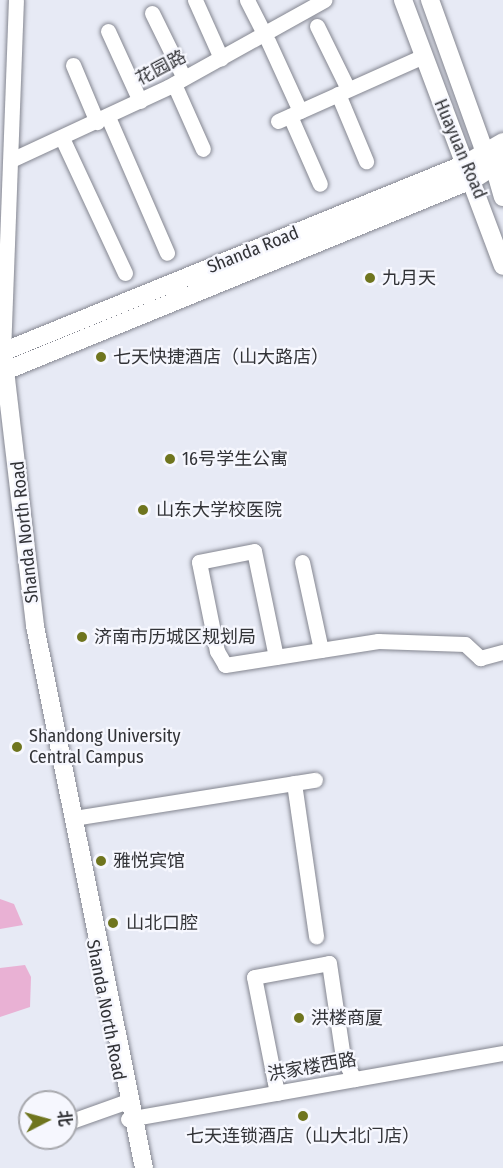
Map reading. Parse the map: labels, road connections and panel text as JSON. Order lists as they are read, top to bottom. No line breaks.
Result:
{"streets":{"main road":["Huayuan Road","Shanda Road","Shanda North Road"],"street":["花园路","洪家楼西路"]},"crossings":[["Huayuan Road","Shanda Road"],["Shanda Road","Shanda North Road"],["Shanda North Road","洪家楼西路"]],"places":["九月天","七天快捷酒店（山大路店）","16号学生公寓","山东大学校医院","济南市历城区规划局","Shandong University Central Campus","雅悦宾馆","山北口腔","洪楼商厦","七天连锁酒店（山大北门店）"],"north":"right"}
